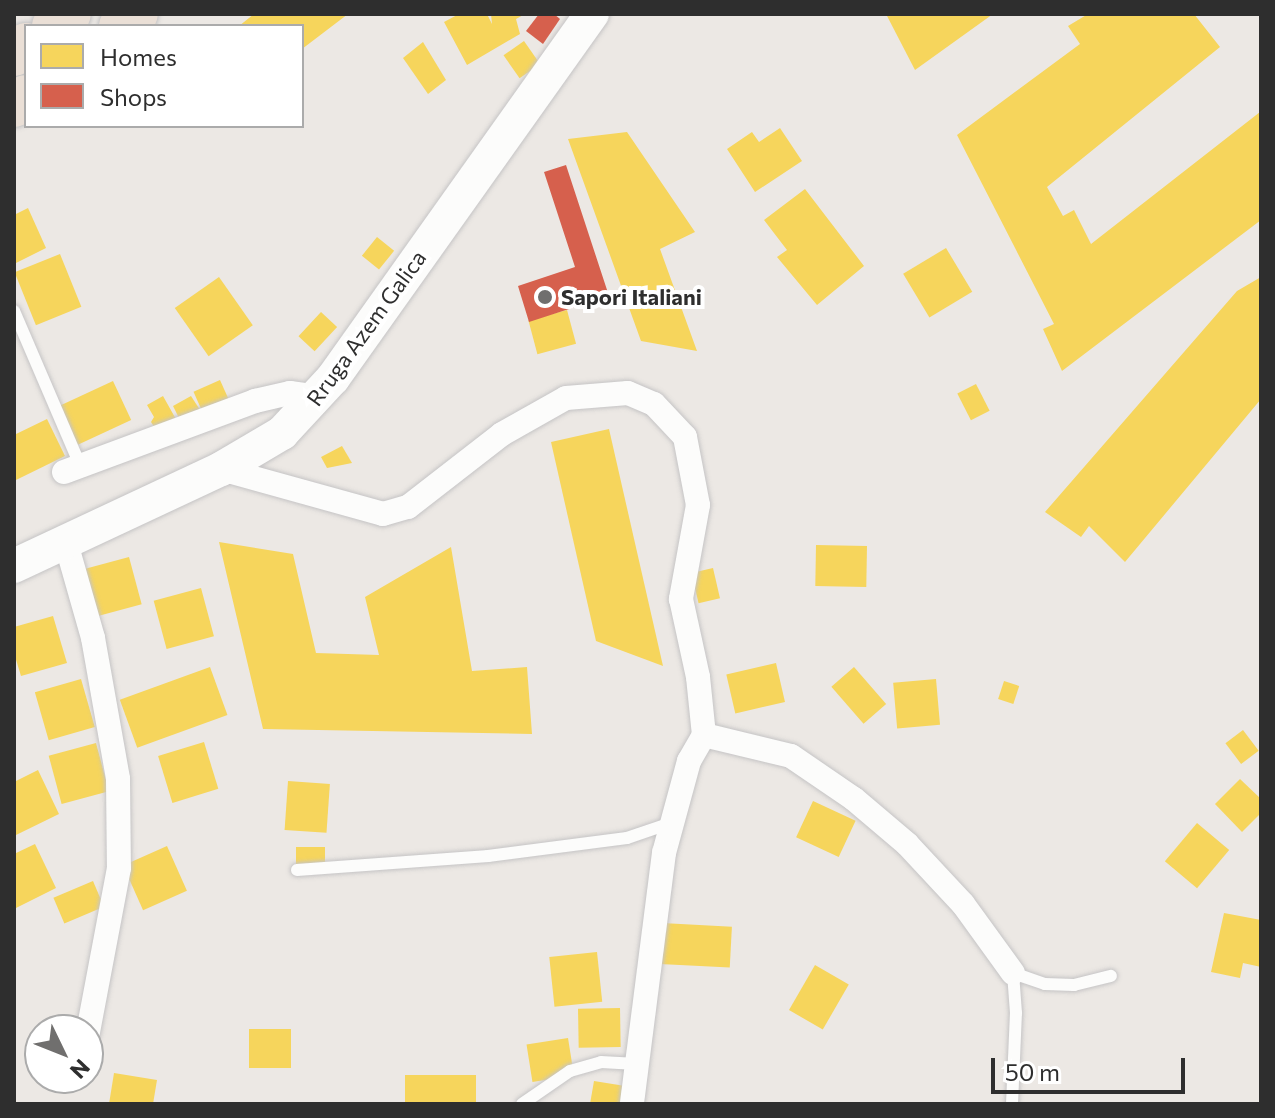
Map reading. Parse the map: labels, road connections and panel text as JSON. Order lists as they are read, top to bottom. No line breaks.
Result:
{"streets":{"main road":["Rruga Azem Galica"]},"places":["Sapori Italiani"],"legend":["Homes","Shops"],"scale_bar":"50 m","north":"bottom right"}
